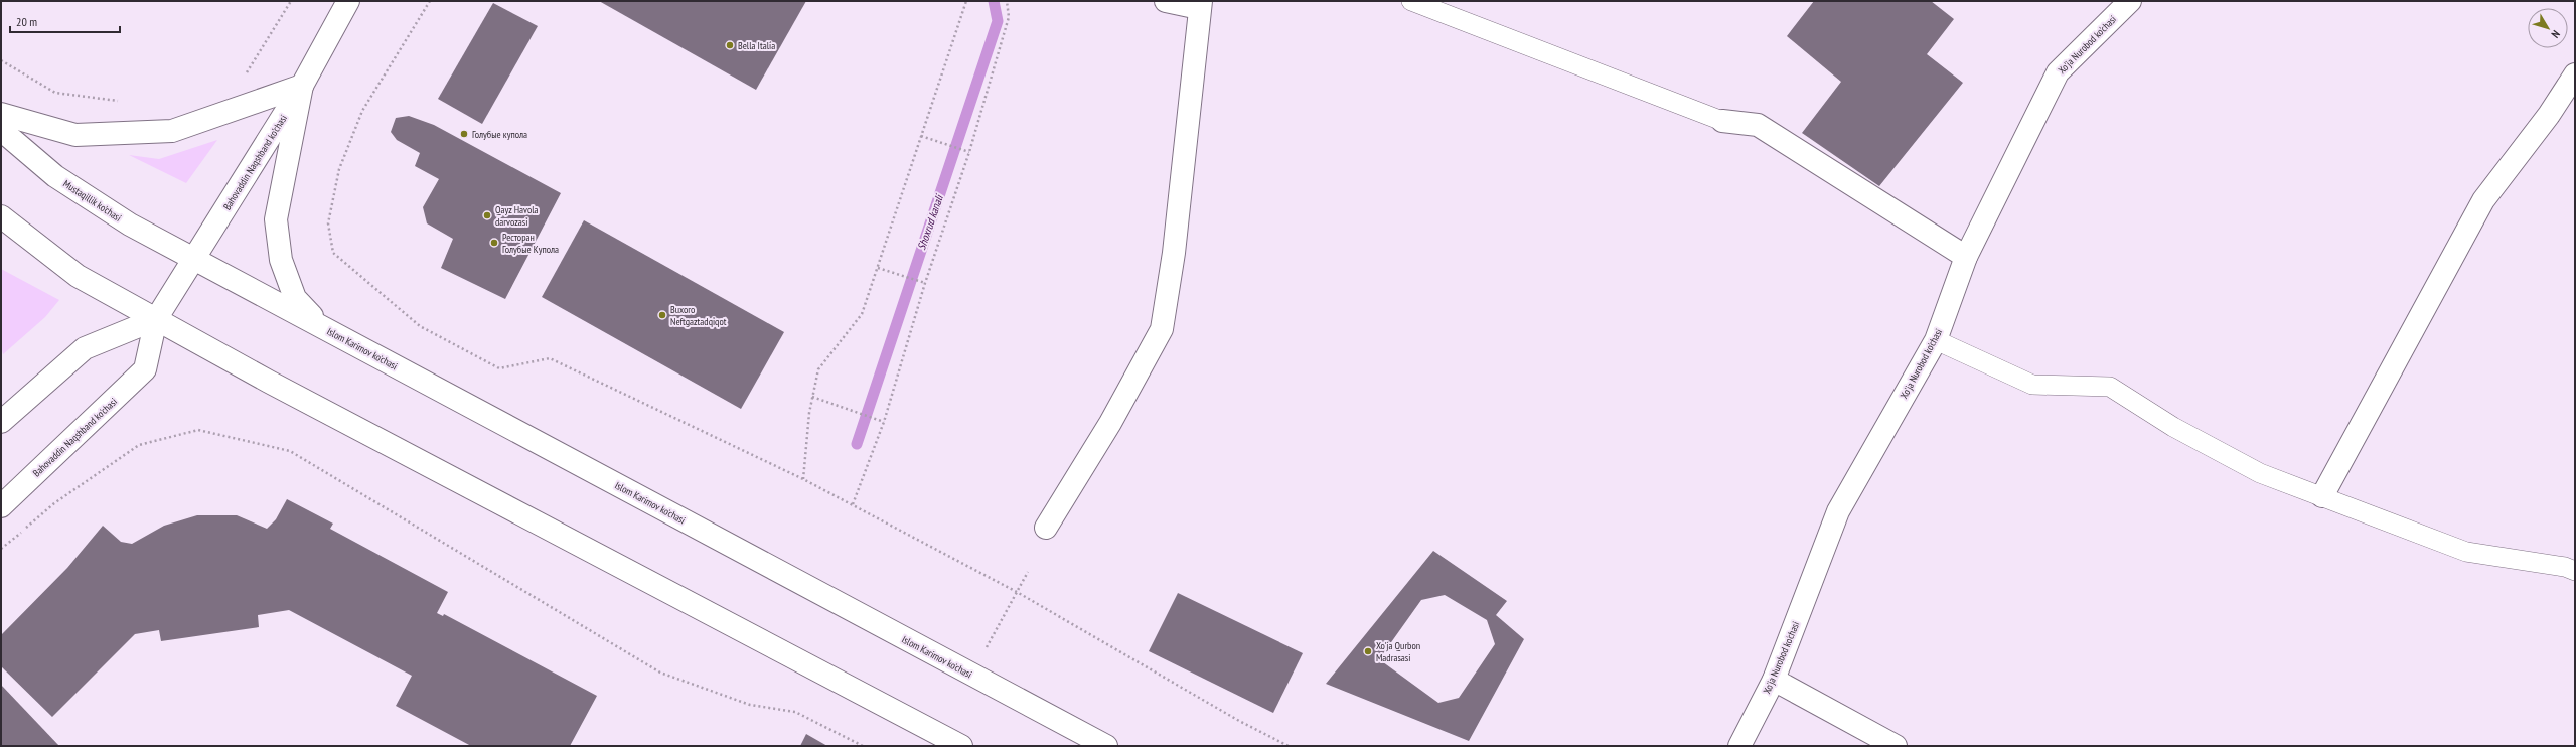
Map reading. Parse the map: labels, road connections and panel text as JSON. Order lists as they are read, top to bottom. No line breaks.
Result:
{"streets":{"main road":["Xo'ja Nurobod ko'chasi","Bahovaddin Naqshband ko'chasi","Mustaqillik ko'chasi","Islom Karimov ko'chasi"]},"crossings":[["Bahovaddin Naqshband ko'chasi","Mustaqillik ko'chasi"],["Bahovaddin Naqshband ko'chasi","Islom Karimov ko'chasi"],["Mustaqillik ko'chasi","Islom Karimov ko'chasi"]],"water":["Shoxrud kanali"],"places":["Bella Italia","Голубые купола","Qayz Havola darvozasi","Ресторан Голубые Купола","Buxoro Neftgaztadqiqot","Xo'ja Qurbon Madrasasi"],"scale_bar":"20 m","north":"bottom right"}
